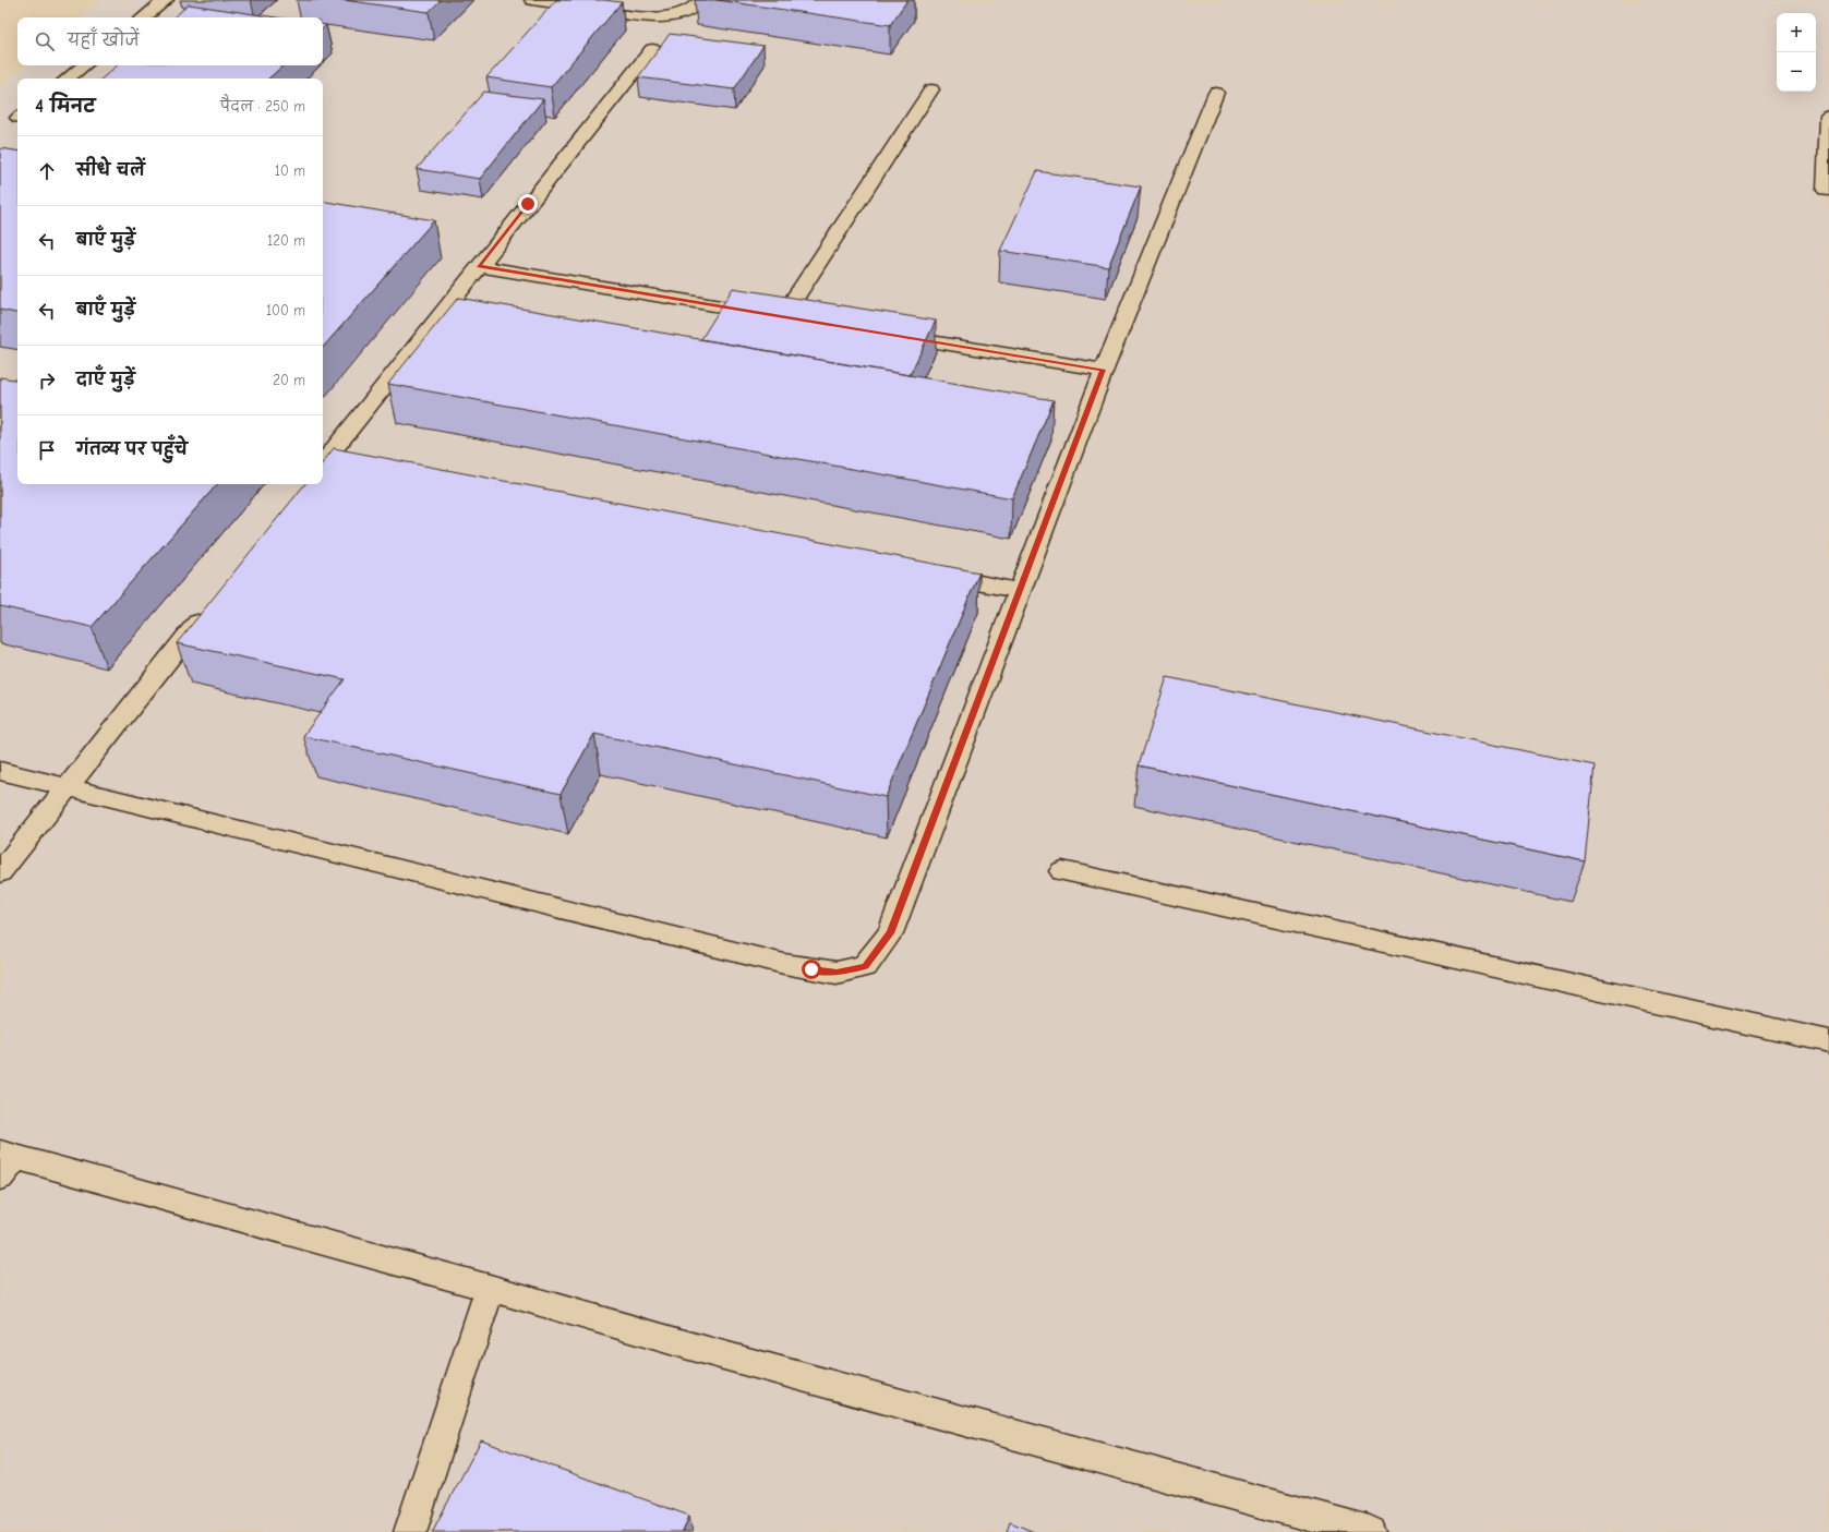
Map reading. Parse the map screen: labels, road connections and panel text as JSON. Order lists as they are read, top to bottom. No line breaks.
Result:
{"page":{"map_buttons":["+","−"],"search":"यहाँ खोजें","heading":["4 मिनट","पैदल · 250 m"],"list":[["सीधे चलें","10 m"],["बाएँ मुड़ें","120 m"],["बाएँ मुड़ें","100 m"],["दाएँ मुड़ें","20 m"],"गंतव्य पर पहुँचे"]}}
